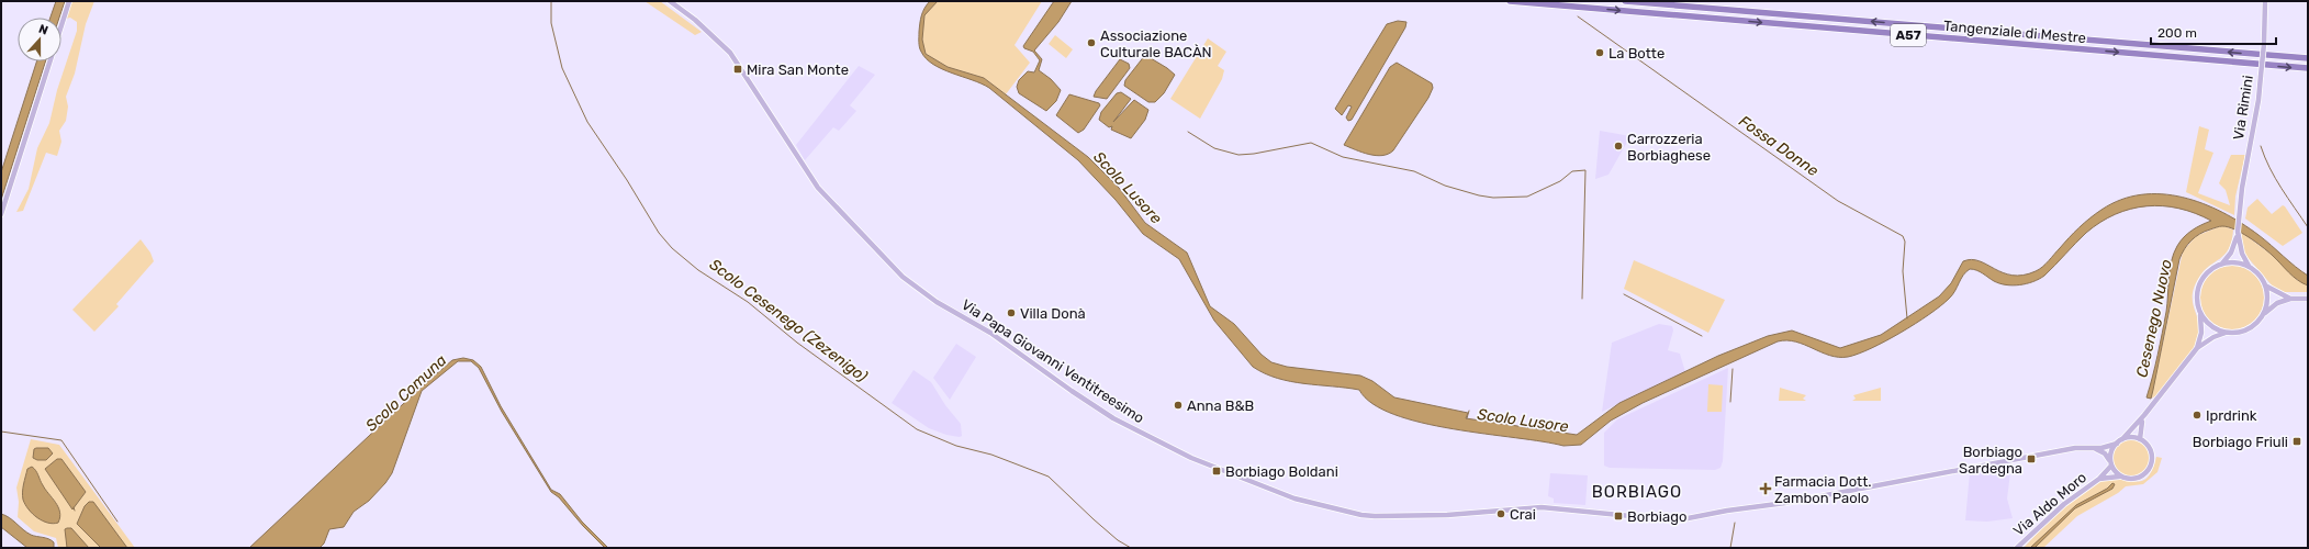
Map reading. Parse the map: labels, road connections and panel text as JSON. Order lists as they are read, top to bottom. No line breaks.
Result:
{"streets":{"highway":["Tangenziale di Mestre","A57"],"main road":["Via Rimini","Via Papa Giovanni Ventitreesimo","Via Aldo Moro"]},"crossings":[["Via Papa Giovanni Ventitreesimo","Via Aldo Moro"]],"districts":["BORBIAGO"],"water":["Fossa Donne","Scolo Lusore","Cesenego Nuovo","Scolo Cesenego (Zezenigo)","Scolo Comuna"],"places":{"other":["Associazione Culturale BACÀN","La Botte","Carrozzeria Borbiaghese","Villa Donà","Anna B&B","Iprdrink","Crai"],"transit":["Mira San Monte","Borbiago Friuli","Borbiago Sardegna","Borbiago Boldani","Borbiago"],"health":["Farmacia Dott. Zambon Paolo"]},"scale_bar":"200 m","north":"top"}
